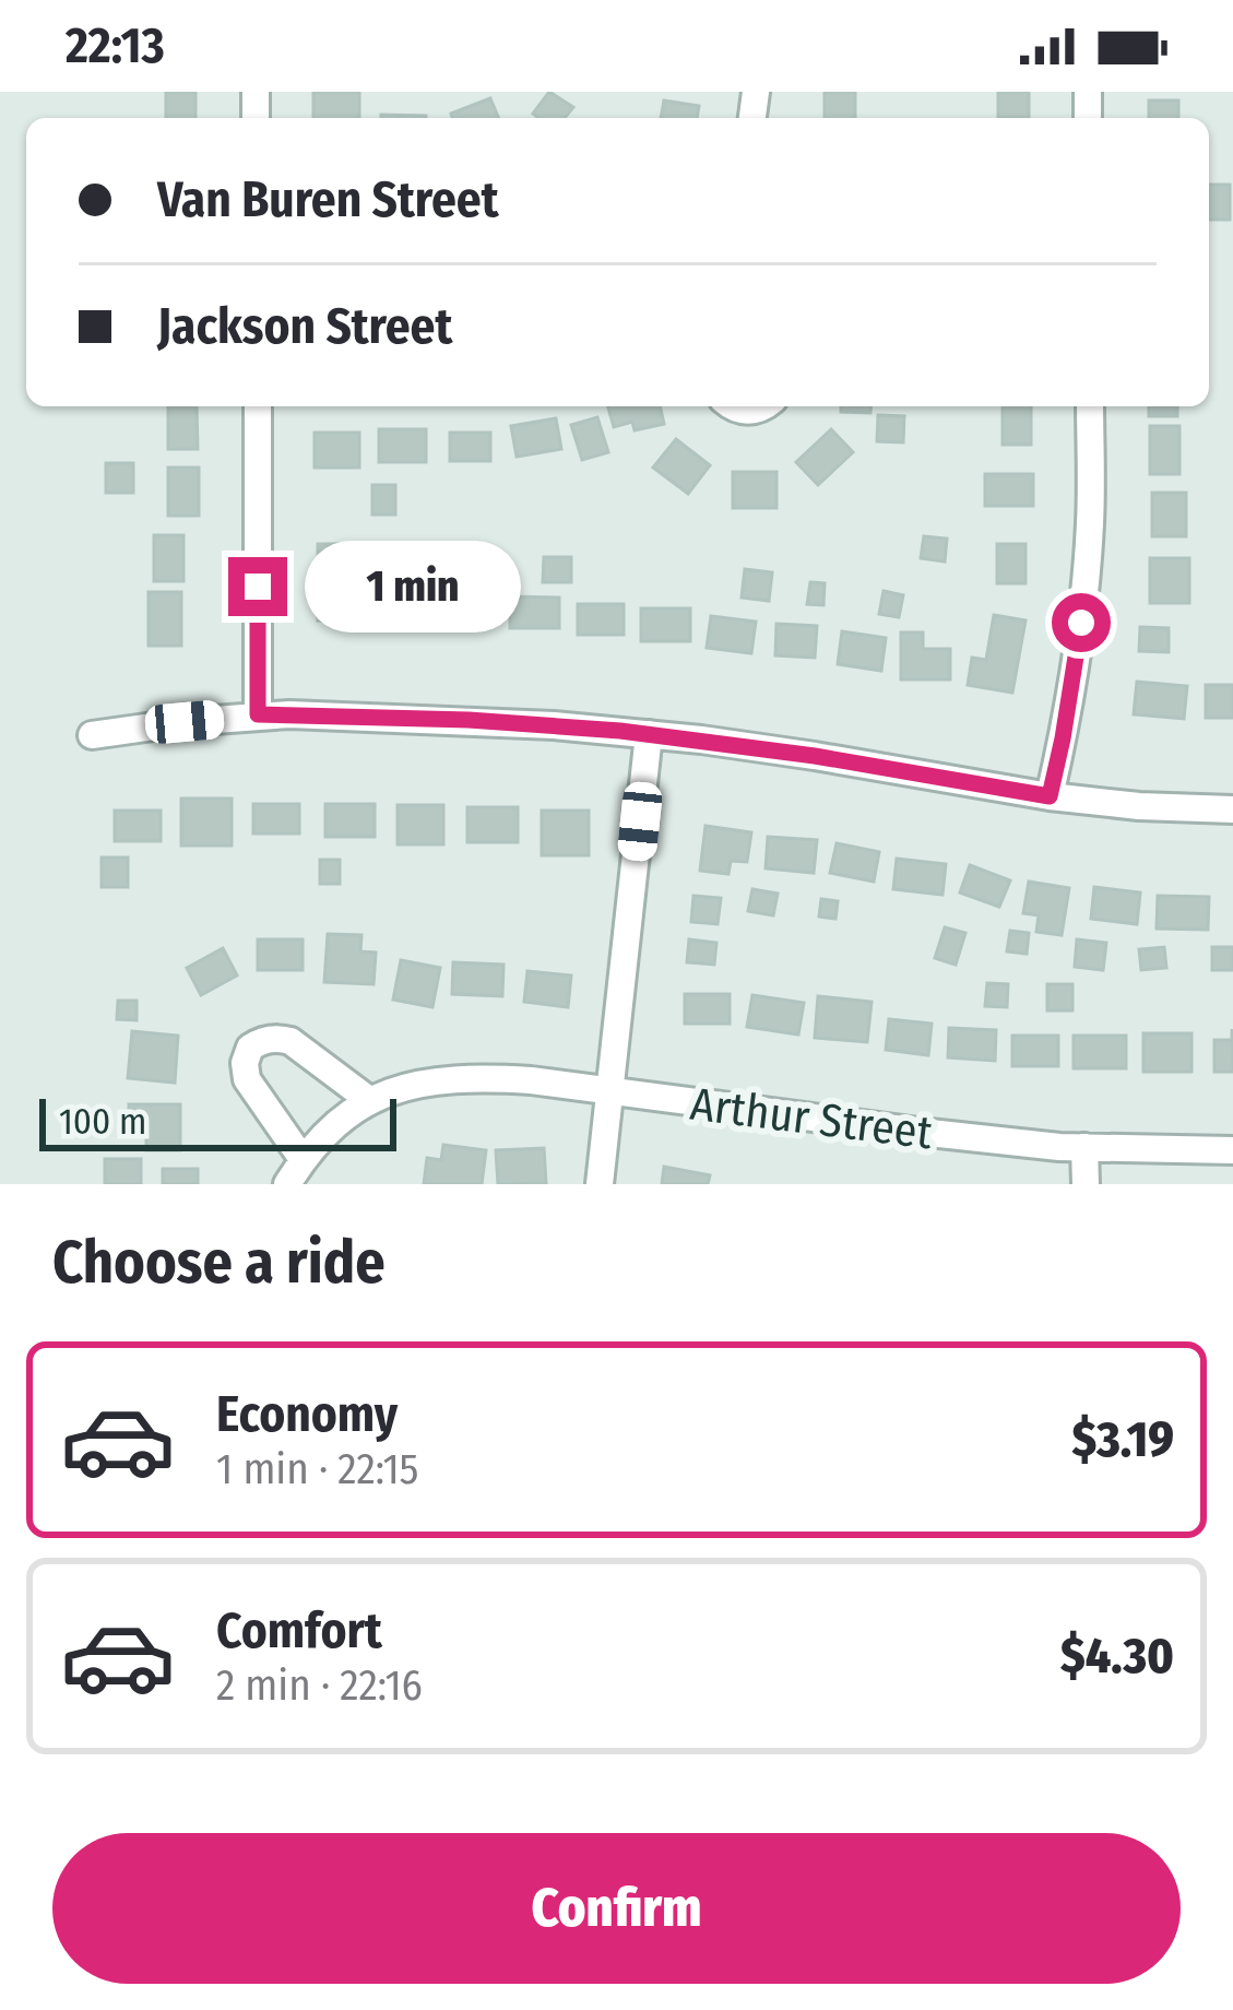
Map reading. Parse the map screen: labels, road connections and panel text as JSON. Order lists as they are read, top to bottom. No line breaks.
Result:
{"streets":{"street":["Arthur Street"]},"scale_bar":"100 m","page":{"status":"22:13","banner":["Van Buren Street","Jackson Street"],"bubble":"1 min","scale":"100 m","heading":"Choose a ride","list":[{"name":"Economy","note":"1 min · 22:15","value":"$3.19"},{"name":"Comfort","note":"2 min · 22:16","value":"$4.30"}],"buttons":"Confirm"}}
